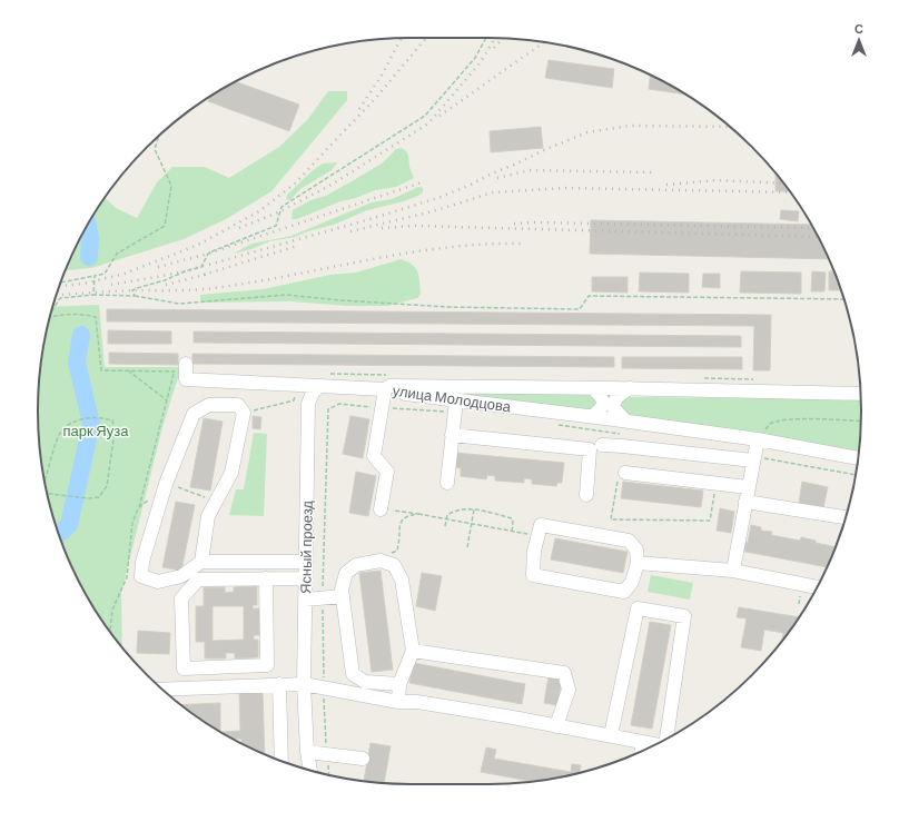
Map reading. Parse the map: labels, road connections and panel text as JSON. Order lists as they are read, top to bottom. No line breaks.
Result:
{"streets":{"street":["улица Молодцова","Ясный проезд"]},"parks":["парк Яуза"],"north":"top"}
